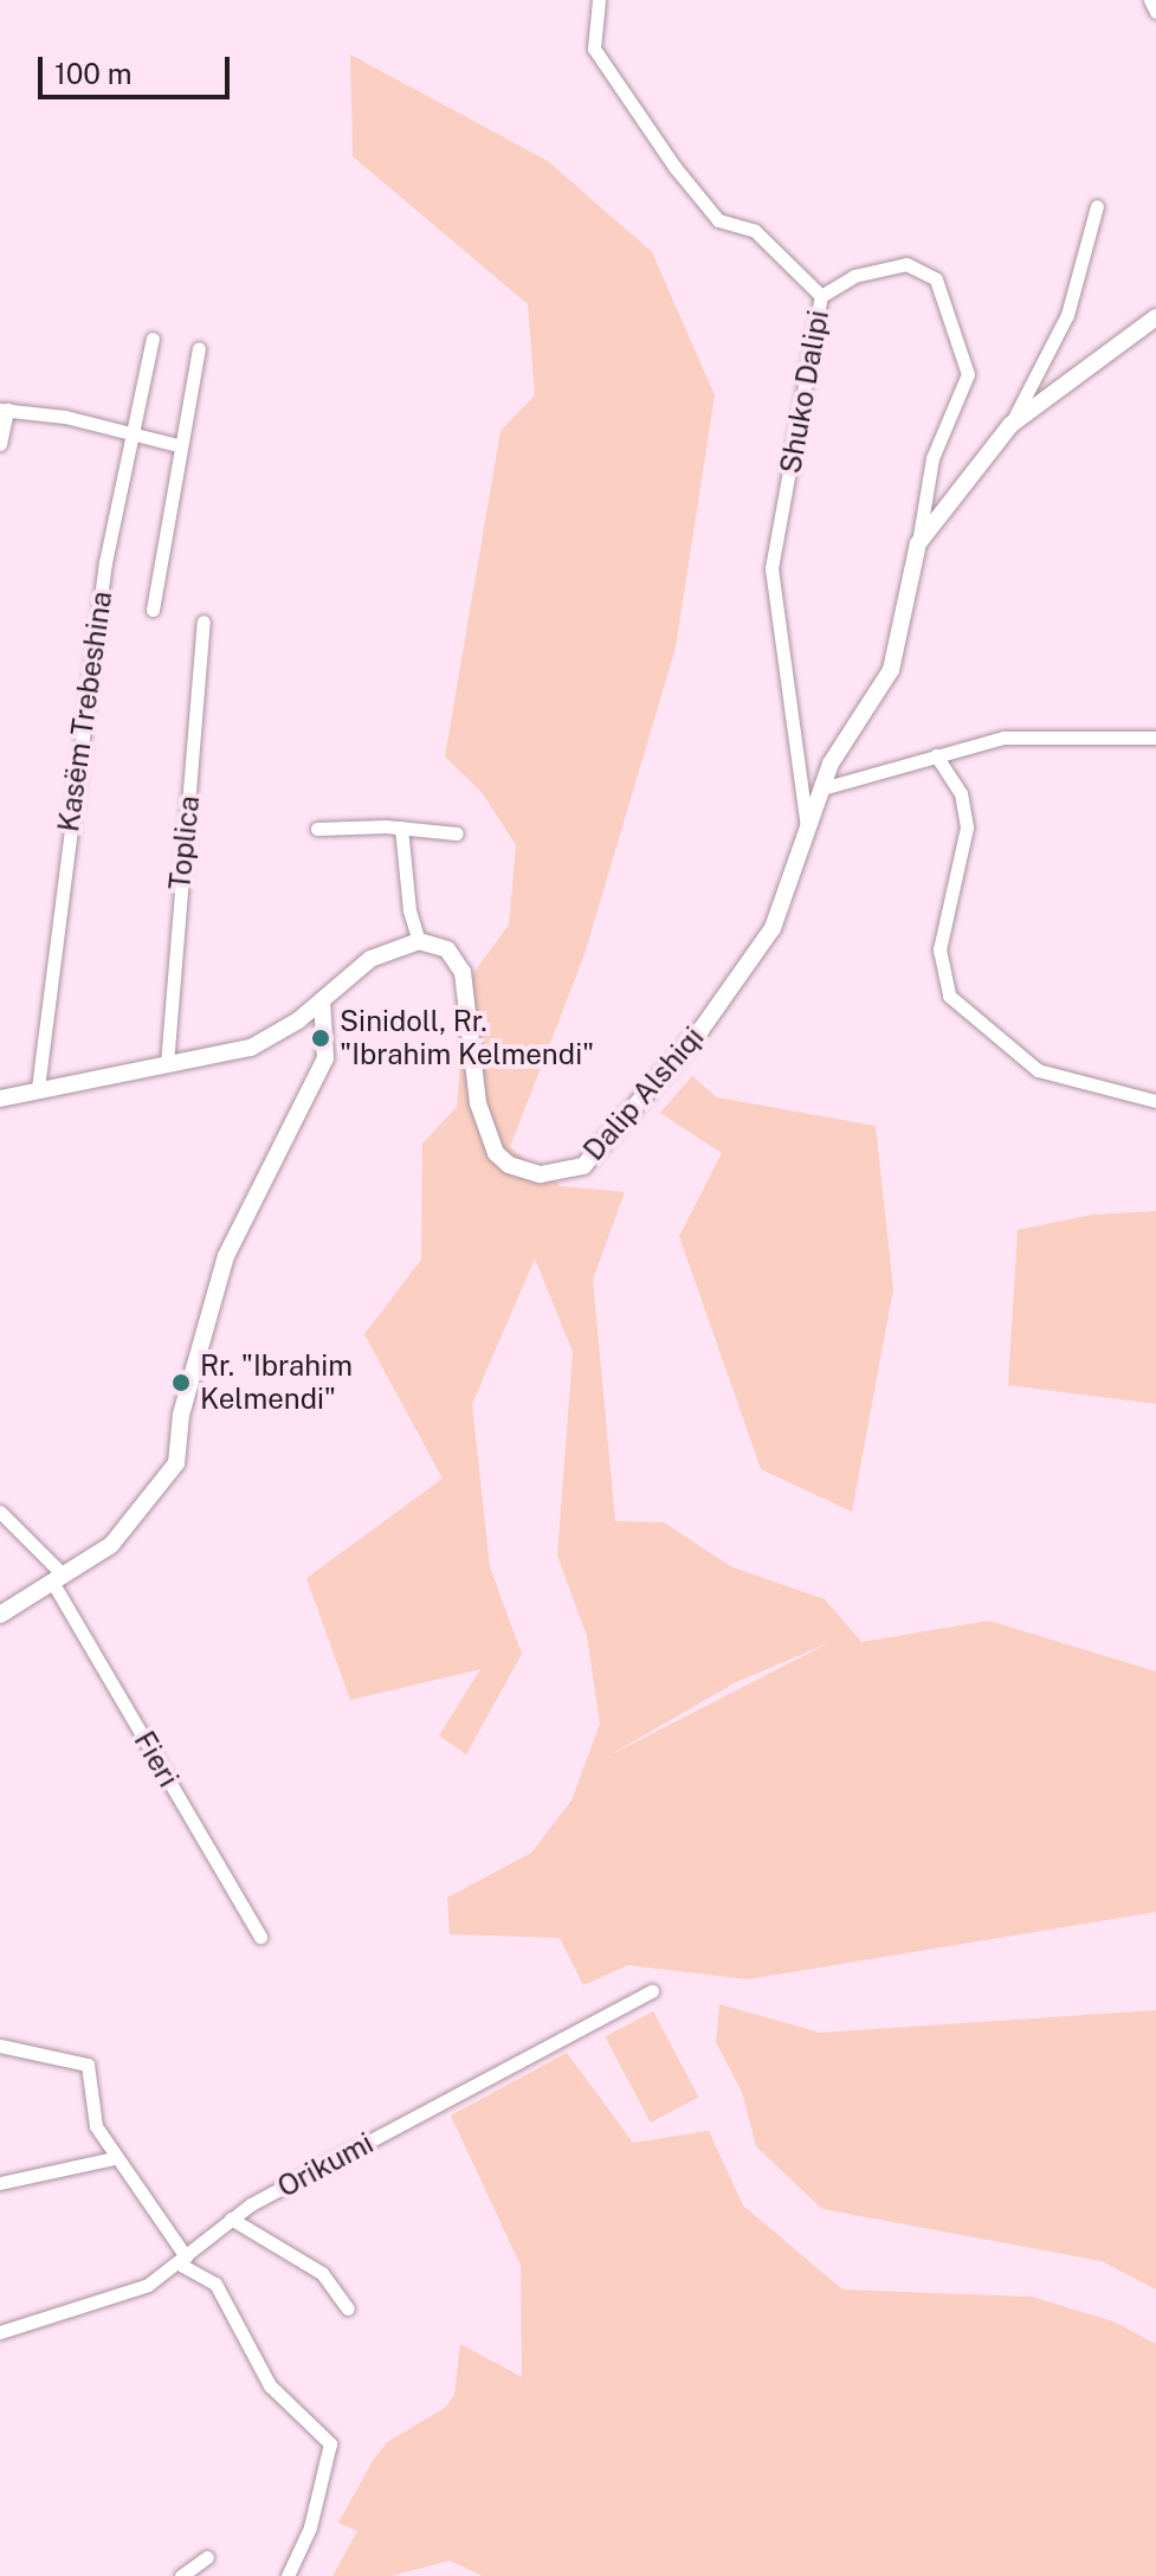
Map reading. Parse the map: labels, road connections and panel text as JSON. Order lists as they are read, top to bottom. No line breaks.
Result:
{"streets":{"street":["Shuko Dalipi","Kasëm Trebeshina","Toplica","Dalip Alshiqi","Fieri","Orikumi"]},"crossings":[["Shuko Dalipi","Dalip Alshiqi"]],"places":["Sinidoll, Rr. \"Ibrahim Kelmendi\"","Rr. \"Ibrahim Kelmendi\""],"scale_bar":"100 m"}
